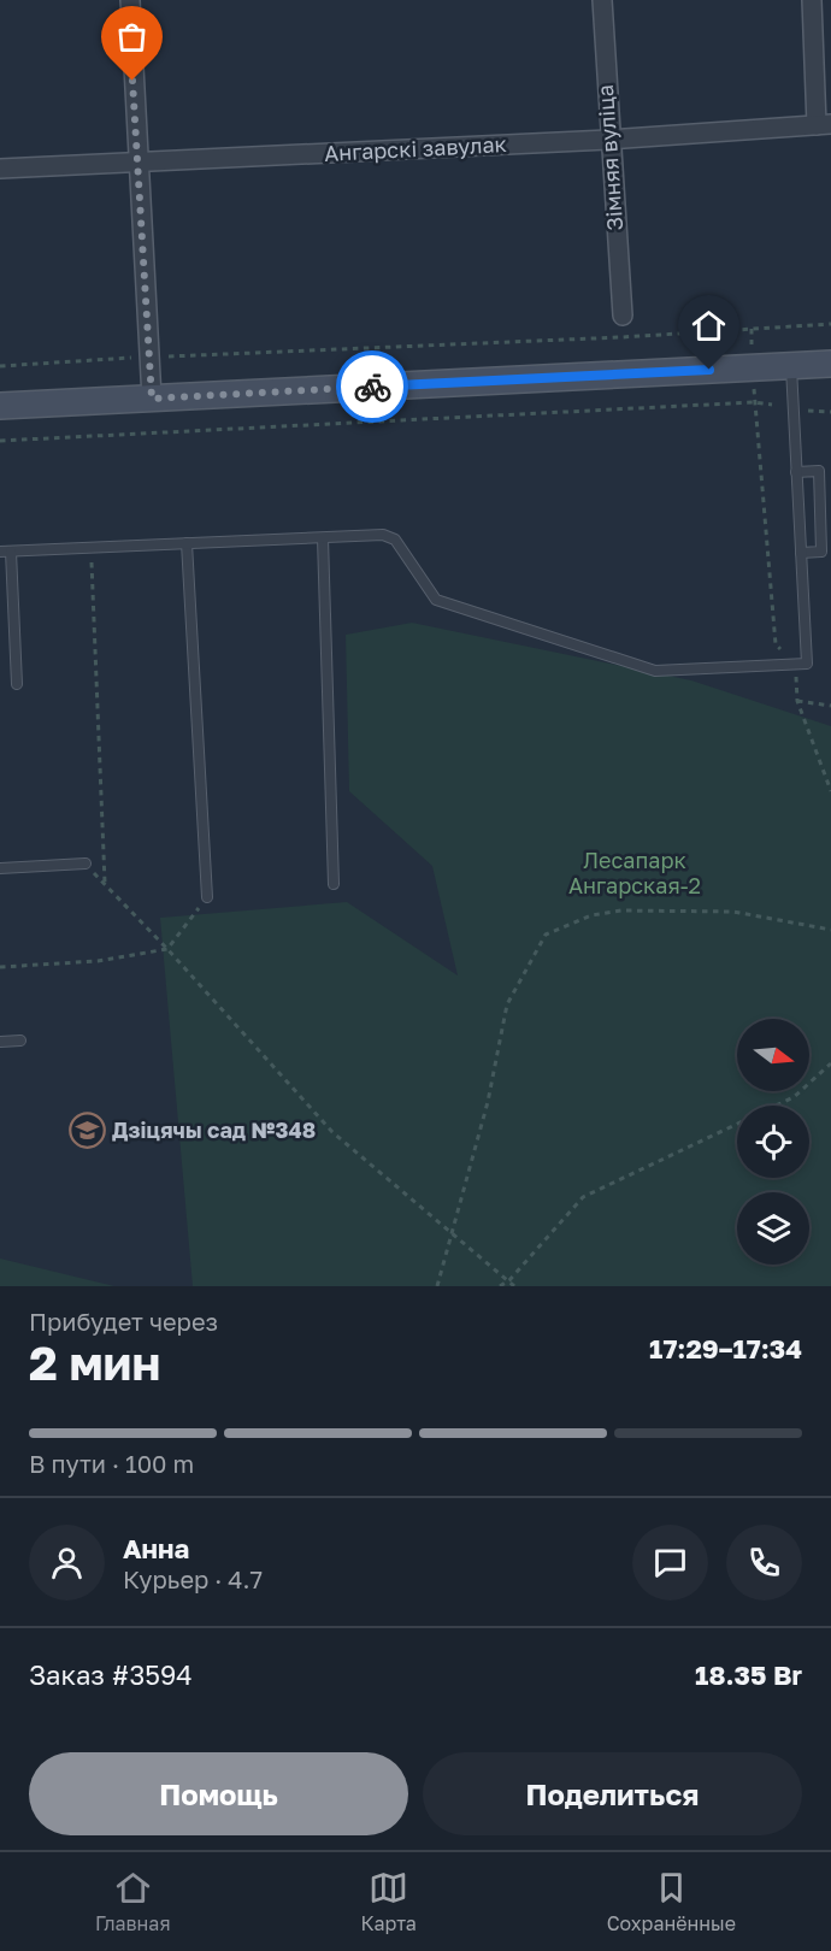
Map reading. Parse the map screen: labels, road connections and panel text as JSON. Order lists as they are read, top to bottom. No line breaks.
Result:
{"streets":{"street":["Ангарскі завулак","Зімняя вуліца"]},"crossings":[["Ангарскі завулак","Зімняя вуліца"]],"parks":["Лесапарк Ангарская-2"],"places":{"school or university":["Дзіцячы сад №348"]},"north":"right","page":{"heading":["2 мин","Прибудет через","17:29–17:34"],"panel":["Анна","Курьер · 4.7","Заказ #3594","18.35 Br"],"bar":"В пути · 100 m","buttons":["Помощь","Поделиться"],"tabs":["Главная","Карта","Сохранённые"]}}
